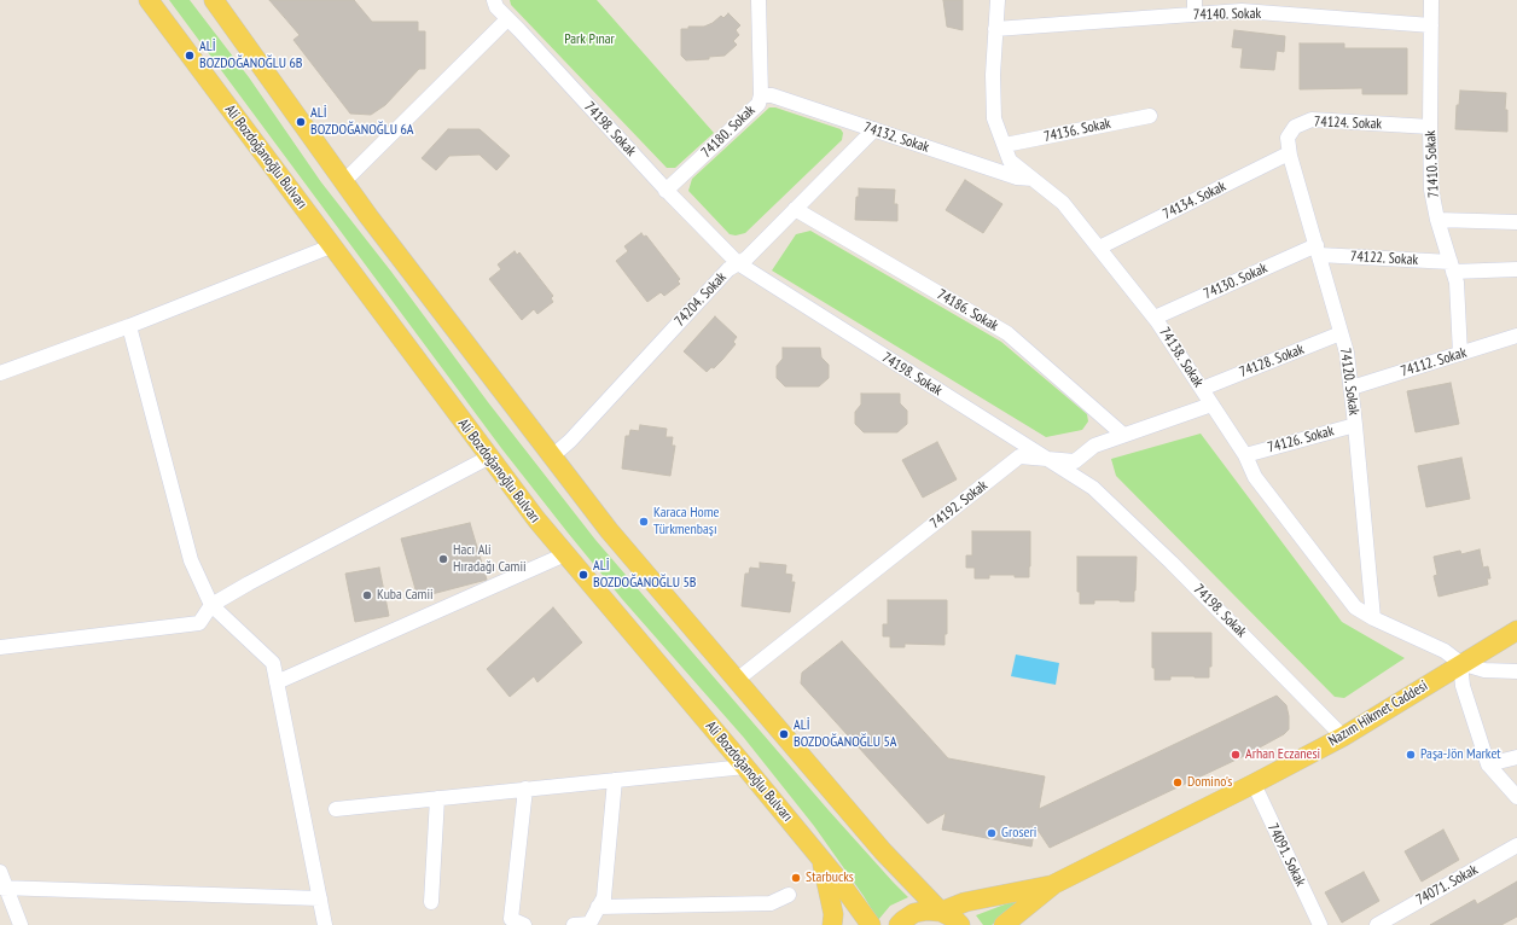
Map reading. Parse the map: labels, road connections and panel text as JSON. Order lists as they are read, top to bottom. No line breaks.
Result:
{"streets":{"main road":["Ali Bozdoğanoğlu Bulvarı","Nazım Hikmet Caddesi"],"street":["74140. Sokak","74124. Sokak","74198. Sokak","74136. Sokak","74180. Sokak","74132. Sokak","71410. Sokak","74134. Sokak","74122. Sokak","74130. Sokak","74204. Sokak","74186. Sokak","74138. Sokak","74128. Sokak","74112. Sokak","74120. Sokak","74126. Sokak","74192. Sokak","74091. Sokak","74071. Sokak"]},"crossings":[["74140. Sokak","71410. Sokak"],["74140. Sokak","74138. Sokak"],["74124. Sokak","71410. Sokak"],["74124. Sokak","74134. Sokak"],["74124. Sokak","74120. Sokak"],["74198. Sokak","74180. Sokak"],["74198. Sokak","74204. Sokak"],["74198. Sokak","74192. Sokak"],["74198. Sokak","Nazım Hikmet Caddesi"],["74136. Sokak","74138. Sokak"],["74180. Sokak","74132. Sokak"],["74132. Sokak","74204. Sokak"],["74132. Sokak","74138. Sokak"],["71410. Sokak","74122. Sokak"],["71410. Sokak","74112. Sokak"],["74134. Sokak","74138. Sokak"],["74134. Sokak","74120. Sokak"],["74122. Sokak","74130. Sokak"],["74122. Sokak","74120. Sokak"],["74130. Sokak","74138. Sokak"],["74130. Sokak","74120. Sokak"],["74204. Sokak","74186. Sokak"],["74186. Sokak","74192. Sokak"],["74138. Sokak","74128. Sokak"],["74138. Sokak","74120. Sokak"],["74138. Sokak","74126. Sokak"],["74138. Sokak","74192. Sokak"],["74138. Sokak","Nazım Hikmet Caddesi"],["74128. Sokak","74120. Sokak"],["74112. Sokak","74120. Sokak"],["74120. Sokak","74126. Sokak"],["Nazım Hikmet Caddesi","74091. Sokak"]],"parks":["Park Pınar"],"places":["ALİ BOZDOĞANOĞLU 6B","ALİ BOZDOĞANOĞLU 6A","Karaca Home Türkmenbaşı","Hacı Ali Hıradağı Camii","ALİ BOZDOĞANOĞLU 5B","Kuba Camii","ALİ BOZDOĞANOĞLU 5A","Arhan Eczanesi","Paşa-Jön Market","Domino's","Groseri","Starbucks"]}
